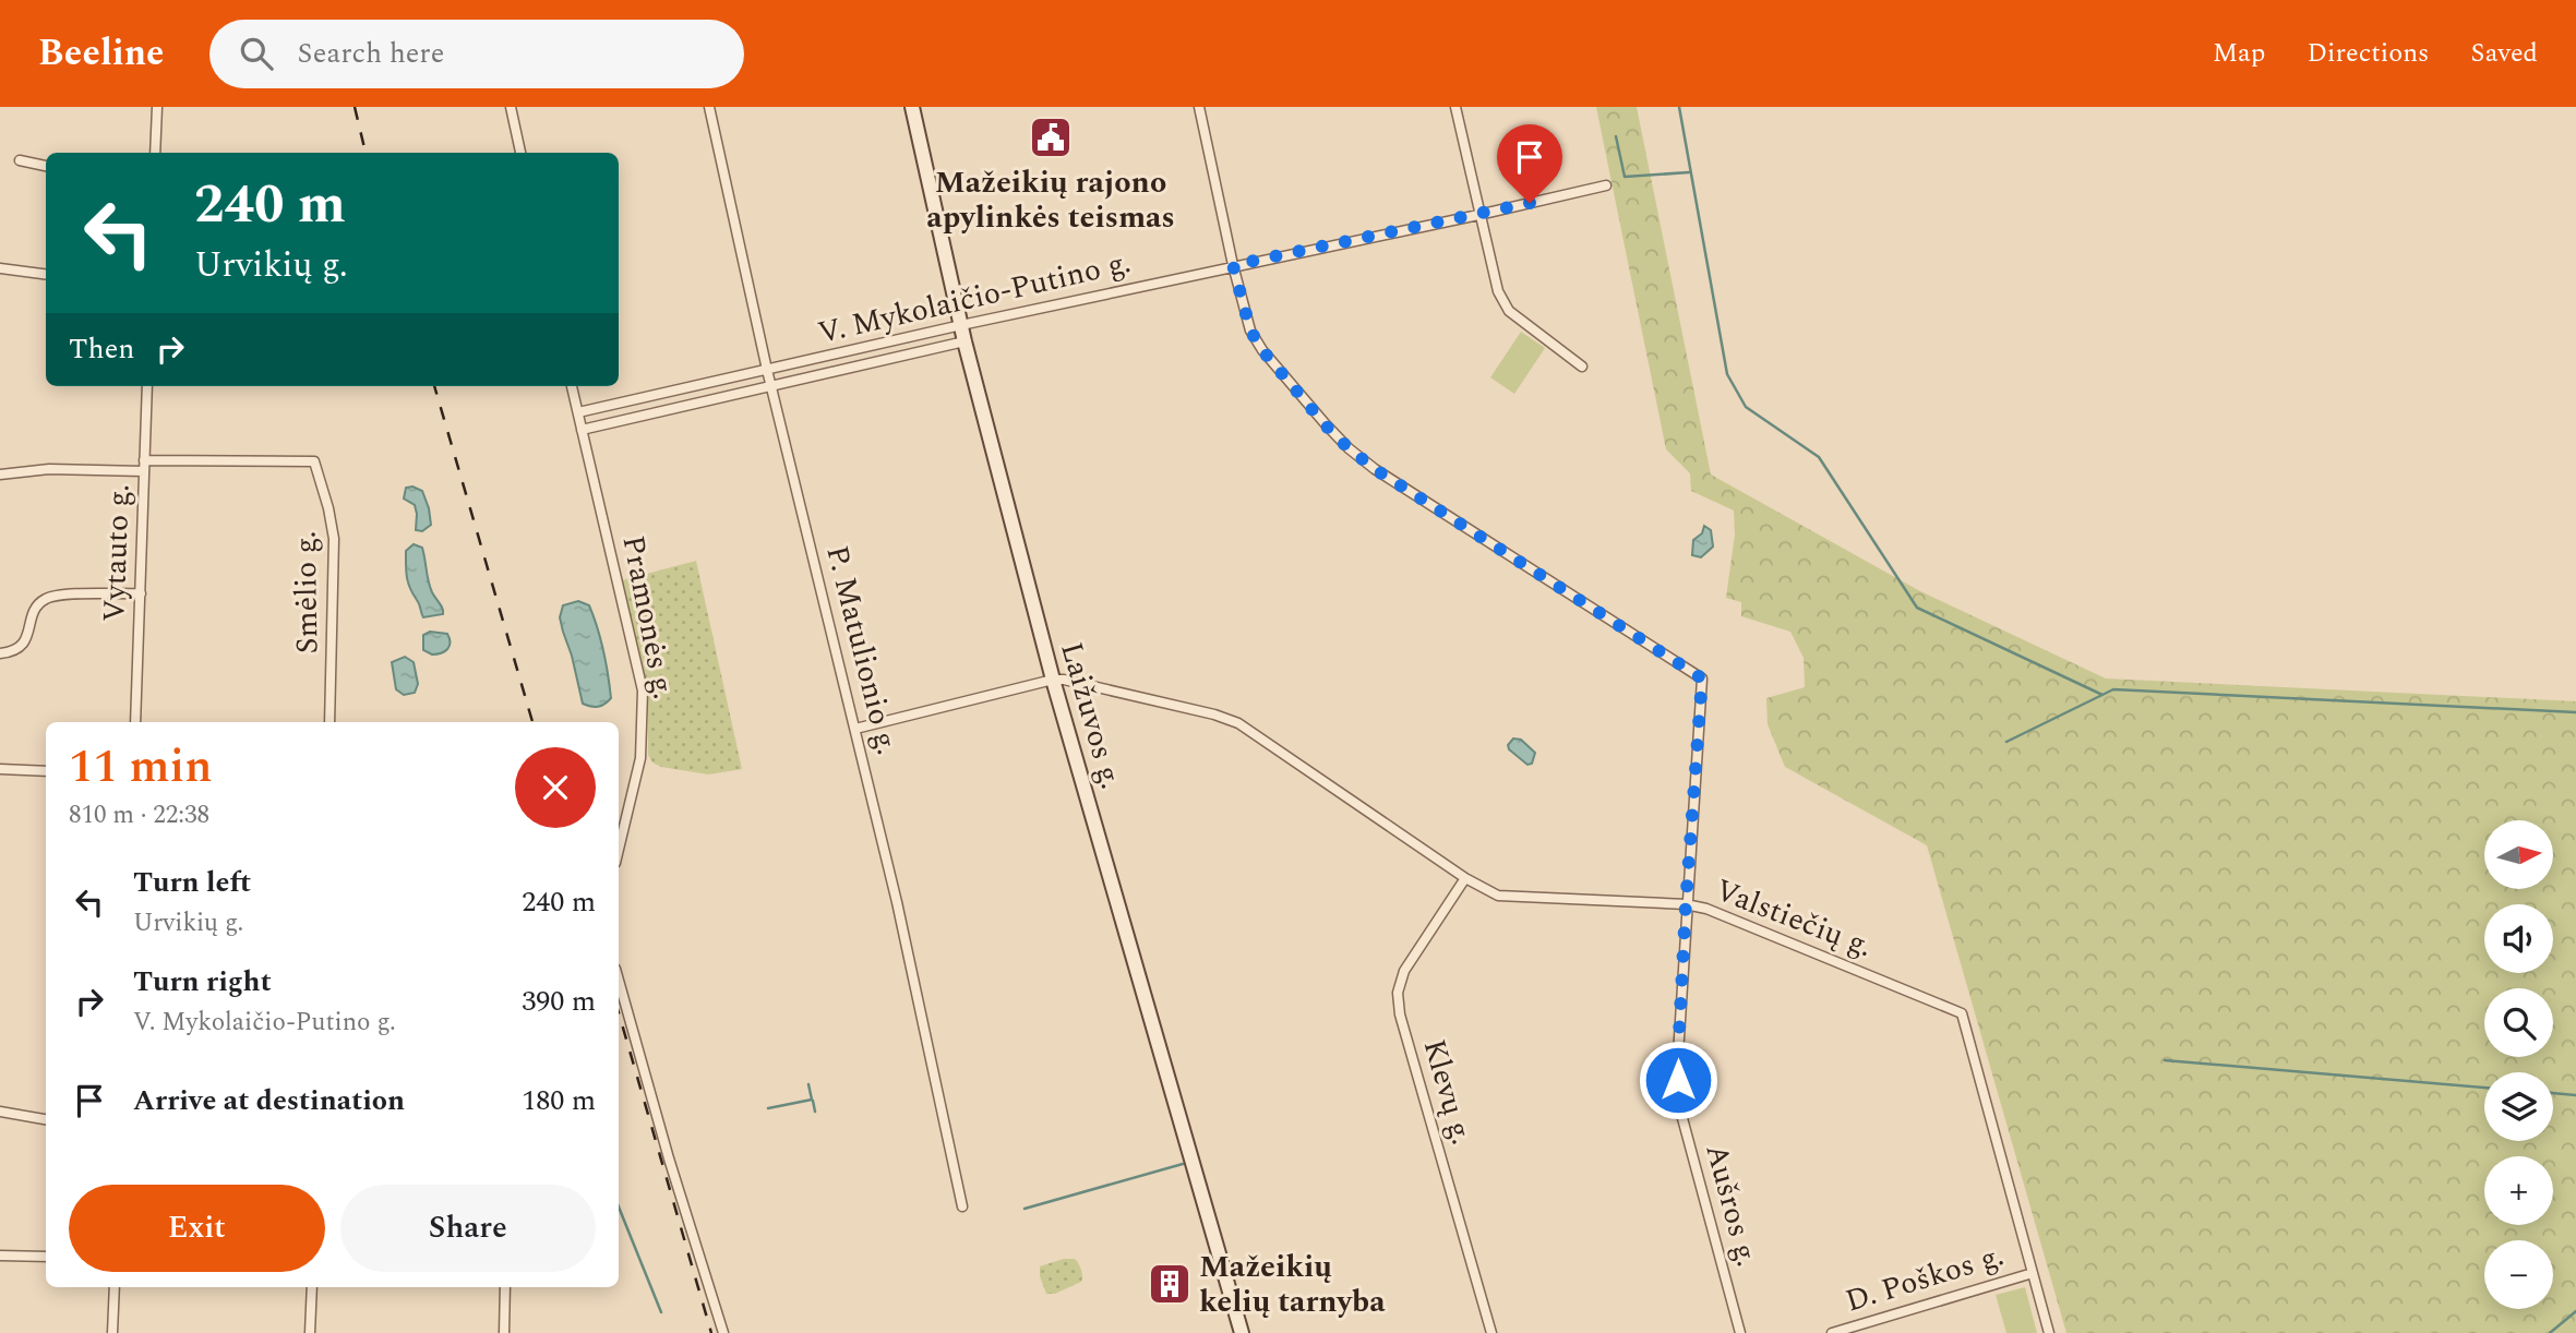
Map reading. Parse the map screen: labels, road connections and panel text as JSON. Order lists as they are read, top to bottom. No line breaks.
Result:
{"streets":{"main road":["Laižuvos g."],"street":["V. Mykolaičio-Putino g.","Vytauto g.","Smėlio g.","Pramonės g.","P. Matulionio g.","Valstiečių g.","Klevų g.","Aušros g.","D. Poškos g."]},"crossings":[["V. Mykolaičio-Putino g.","Pramonės g."],["V. Mykolaičio-Putino g.","P. Matulionio g."],["V. Mykolaičio-Putino g.","Laižuvos g."],["V. Mykolaičio-Putino g.","Aušros g."],["Vytauto g.","Smėlio g."],["Laižuvos g.","Valstiečių g."],["Valstiečių g.","Klevų g."],["Valstiečių g.","Aušros g."],["Valstiečių g.","D. Poškos g."]],"places":{"public building":["Mažeikių rajono apylinkės teismas"],"building":["Mažeikių kelių tarnyba"]},"north":"right","page":{"header":"Beeline","search":"Search here","nav":["Map","Directions","Saved"],"turn":["240 m","Urvikių g."],"then":"Then","heading":["11 min","810 m · 22:38"],"map_buttons":["+","−"],"list":[{"name":"Turn left","note":"Urvikių g.","value":"240 m"},{"name":"Turn right","note":"V. Mykolaičio-Putino g.","value":"390 m"},{"name":"Arrive at destination","value":"180 m"}],"buttons":["Exit","Share"]}}
